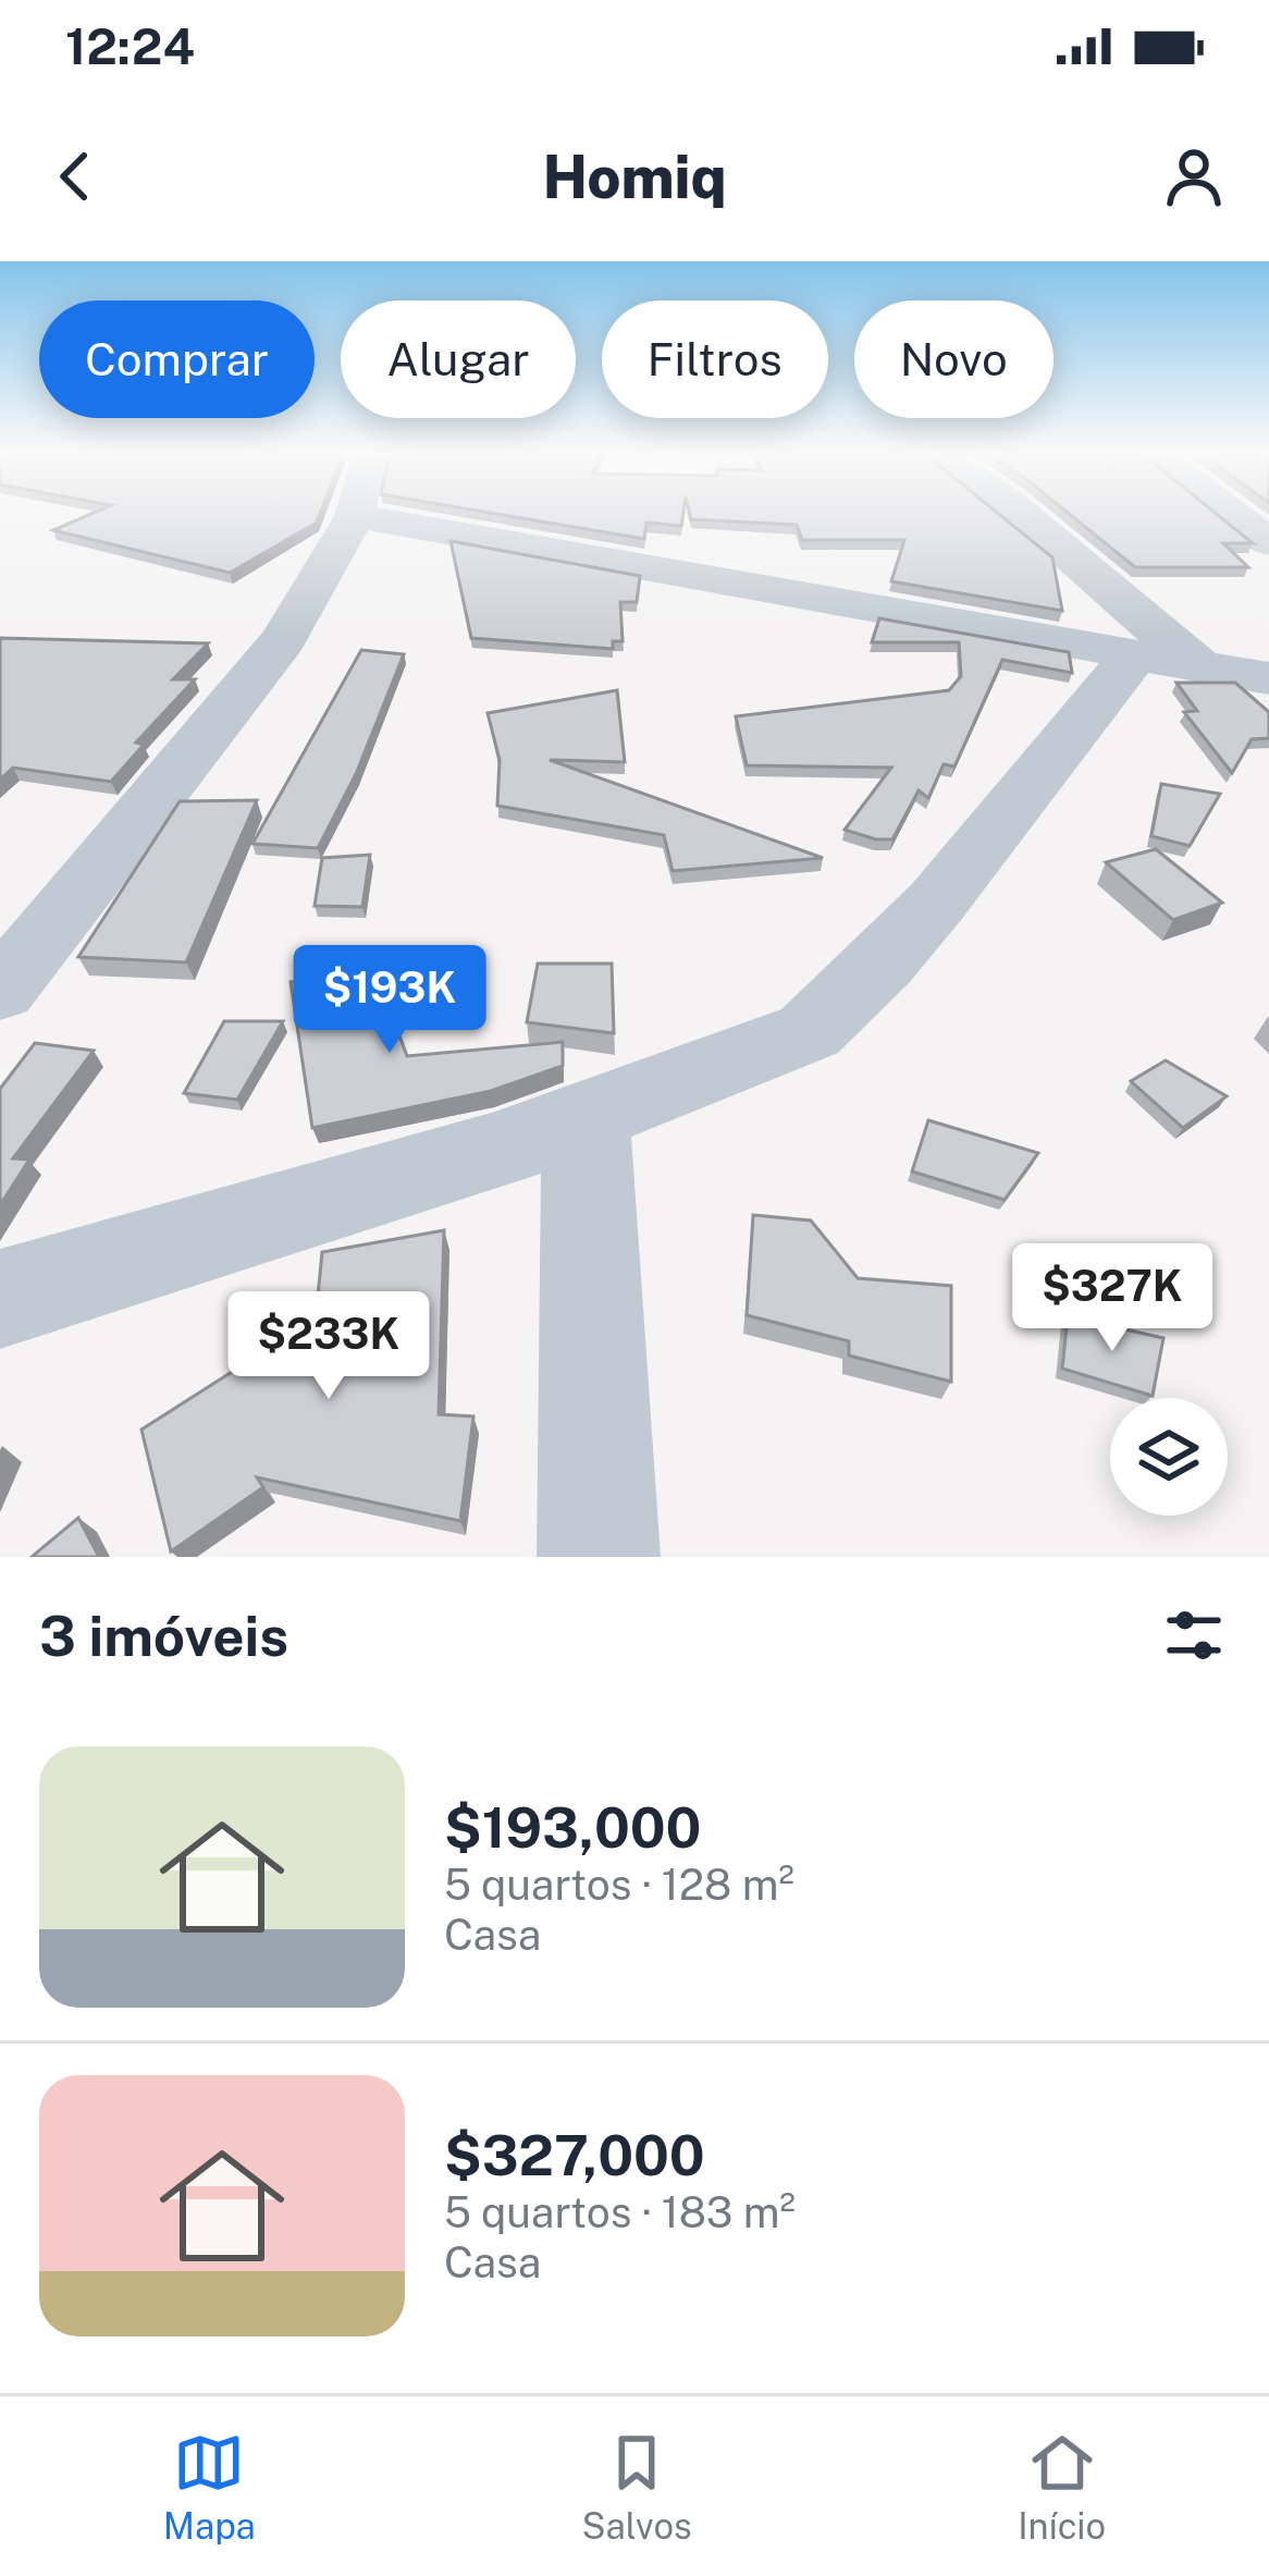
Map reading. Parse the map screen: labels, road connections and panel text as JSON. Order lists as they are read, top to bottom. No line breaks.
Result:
{"page":{"status":"12:24","header":"Homiq","chip":["Comprar","Alugar","Filtros","Novo"],"price":["$193K","$327K","$233K"],"heading":"3 imóveis","list":[{"name":"$193,000","note":"5 quartos · 128 m² · Casa"},{"name":"$327,000","note":"5 quartos · 183 m² · Casa"}],"tabs":["Mapa","Salvos","Início"]}}
